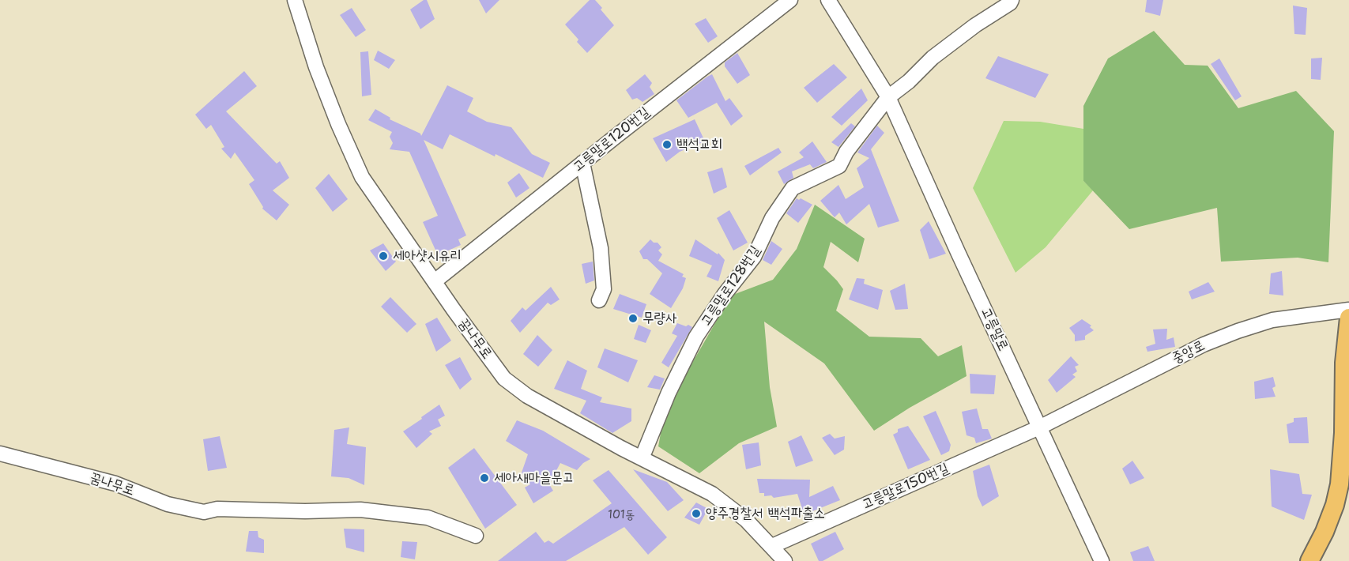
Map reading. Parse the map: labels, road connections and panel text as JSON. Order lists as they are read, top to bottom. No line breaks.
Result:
{"streets":{"street":["고릉말로120번길","고릉말로128번길","고릉말로","꿈나무로","중앙로","고릉말로150번길"]},"crossings":[["고릉말로120번길","꿈나무로"],["고릉말로128번길","고릉말로"],["고릉말로128번길","꿈나무로"],["고릉말로","중앙로"],["고릉말로","고릉말로150번길"],["꿈나무로","고릉말로150번길"],["중앙로","고릉말로150번길"]],"places":["백석교회","세아샷시유리","무량사","세아새마을문고","양주경찰서 백석파출소"],"house_numbers":["101동"]}
